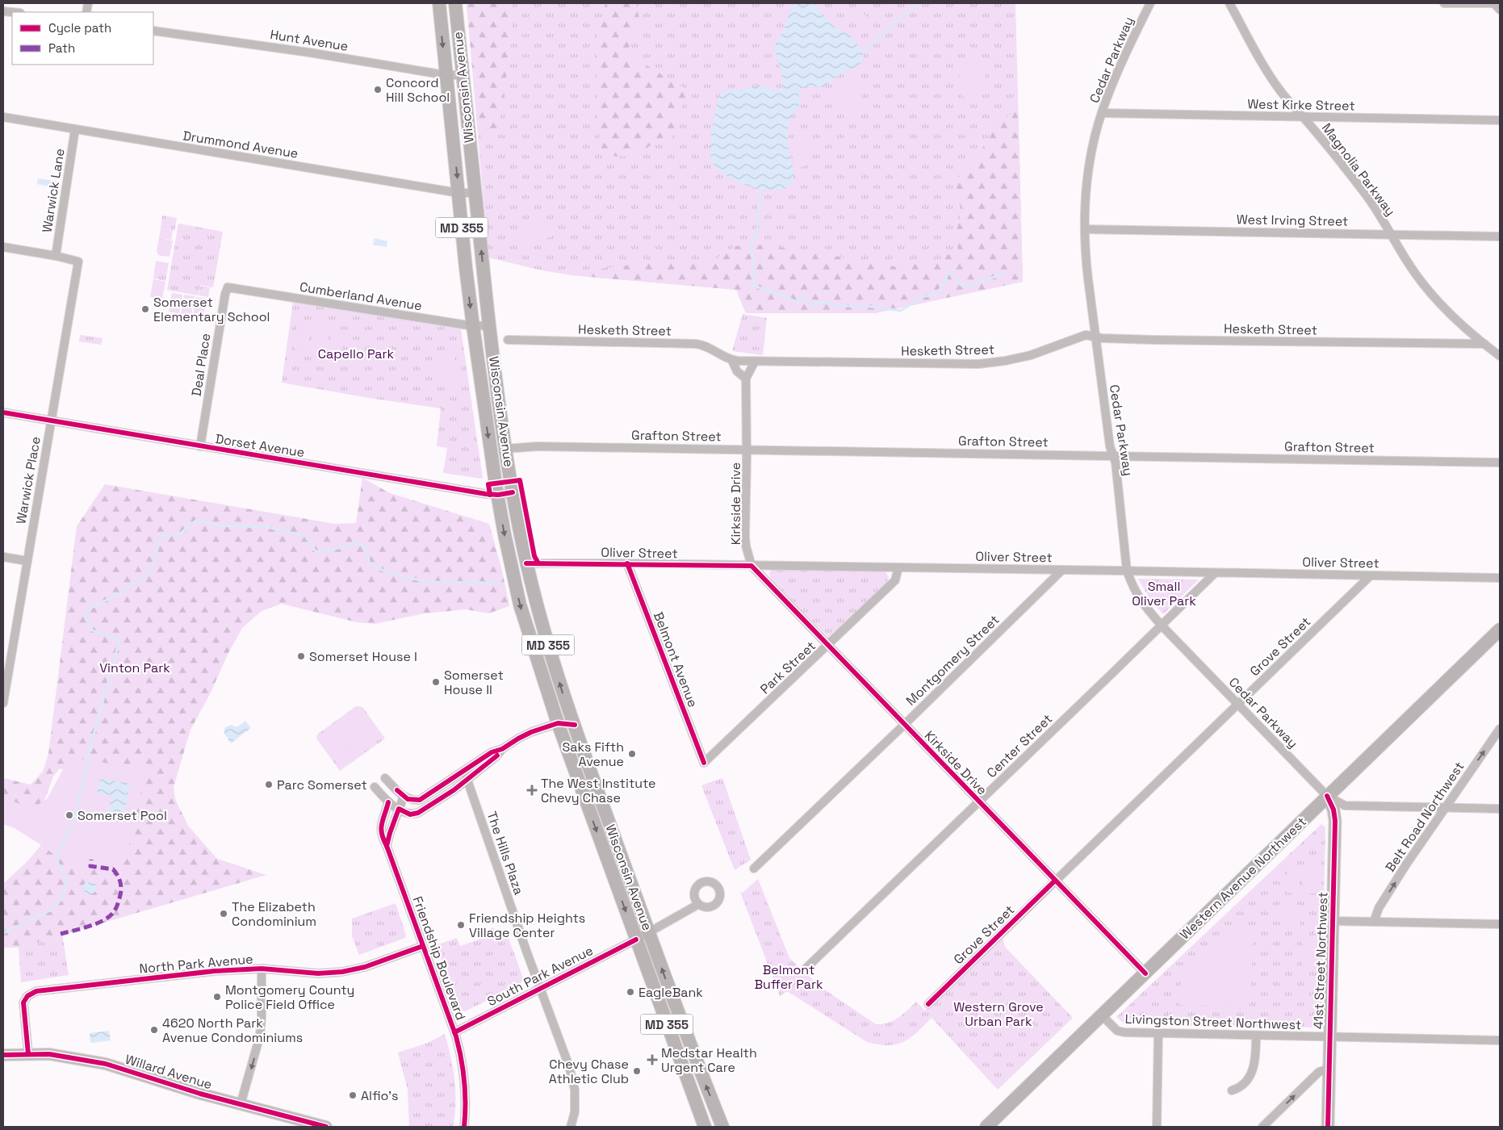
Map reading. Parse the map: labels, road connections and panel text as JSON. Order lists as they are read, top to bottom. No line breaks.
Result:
{"streets":{"main road":["Wisconsin Avenue","MD 355","Western Avenue Northwest","41st Street Northwest"],"street":["Hunt Avenue","Cedar Parkway","West Kirke Street","Drummond Avenue","Magnolia Parkway","Warwick Lane","West Irving Street","Cumberland Avenue","Hesketh Street","Deal Place","Grafton Street","Dorset Avenue","Warwick Place","Kirkside Drive","Oliver Street","Grove Street","Belmont Avenue","Montgomery Street","Park Street","Center Street","Belt Road Northwest","The Hills Plaza","Friendship Boulevard","North Park Avenue","South Park Avenue","Livingston Street Northwest","Willard Avenue"]},"crossings":[["Hunt Avenue","Wisconsin Avenue"],["Cedar Parkway","West Kirke Street"],["Cedar Parkway","West Irving Street"],["Cedar Parkway","Hesketh Street"],["Cedar Parkway","Grafton Street"],["Cedar Parkway","Oliver Street"],["Cedar Parkway","Grove Street"],["Cedar Parkway","Center Street"],["Cedar Parkway","Belt Road Northwest"],["Cedar Parkway","Western Avenue Northwest"],["Cedar Parkway","41st Street Northwest"],["Wisconsin Avenue","Drummond Avenue"],["Wisconsin Avenue","Cumberland Avenue"],["Wisconsin Avenue","Grafton Street"],["Wisconsin Avenue","Dorset Avenue"],["Wisconsin Avenue","Oliver Street"],["Wisconsin Avenue","South Park Avenue"],["West Kirke Street","Magnolia Parkway"],["Drummond Avenue","Warwick Lane"],["Magnolia Parkway","West Irving Street"],["Magnolia Parkway","Hesketh Street"],["Warwick Lane","Warwick Place"],["Cumberland Avenue","Deal Place"],["Hesketh Street","Kirkside Drive"],["Deal Place","Dorset Avenue"],["Grafton Street","Kirkside Drive"],["Dorset Avenue","Warwick Place"],["Kirkside Drive","Oliver Street"],["Kirkside Drive","Grove Street"],["Kirkside Drive","Montgomery Street"],["Kirkside Drive","Park Street"],["Kirkside Drive","Center Street"],["Kirkside Drive","Western Avenue Northwest"],["Oliver Street","Grove Street"],["Oliver Street","Belmont Avenue"],["Oliver Street","Montgomery Street"],["Oliver Street","Park Street"],["Oliver Street","Center Street"],["Belmont Avenue","Park Street"],["The Hills Plaza","South Park Avenue"],["Western Avenue Northwest","41st Street Northwest"],["Western Avenue Northwest","Livingston Street Northwest"],["Friendship Boulevard","North Park Avenue"],["Friendship Boulevard","South Park Avenue"],["41st Street Northwest","Livingston Street Northwest"],["North Park Avenue","Willard Avenue"]],"one_way":["Belt Road Northwest"],"parks":["Capello Park","Small Oliver Park","Vinton Park","Belmont Buffer Park","Western Grove Urban Park"],"places":{"other":["Concord Hill School","Somerset Elementary School","Somerset House I","Somerset House II","Saks Fifth Avenue","Parc Somerset","Somerset Pool","The Elizabeth Condominium","Friendship Heights Village Center","EagleBank","Montgomery County Police Field Office","4620 North Park Avenue Condominiums","Chevy Chase Athletic Club","Alfio's"],"health":["The West Institute Chevy Chase","Medstar Health Urgent Care"]},"legend":["Cycle path","Path"]}
